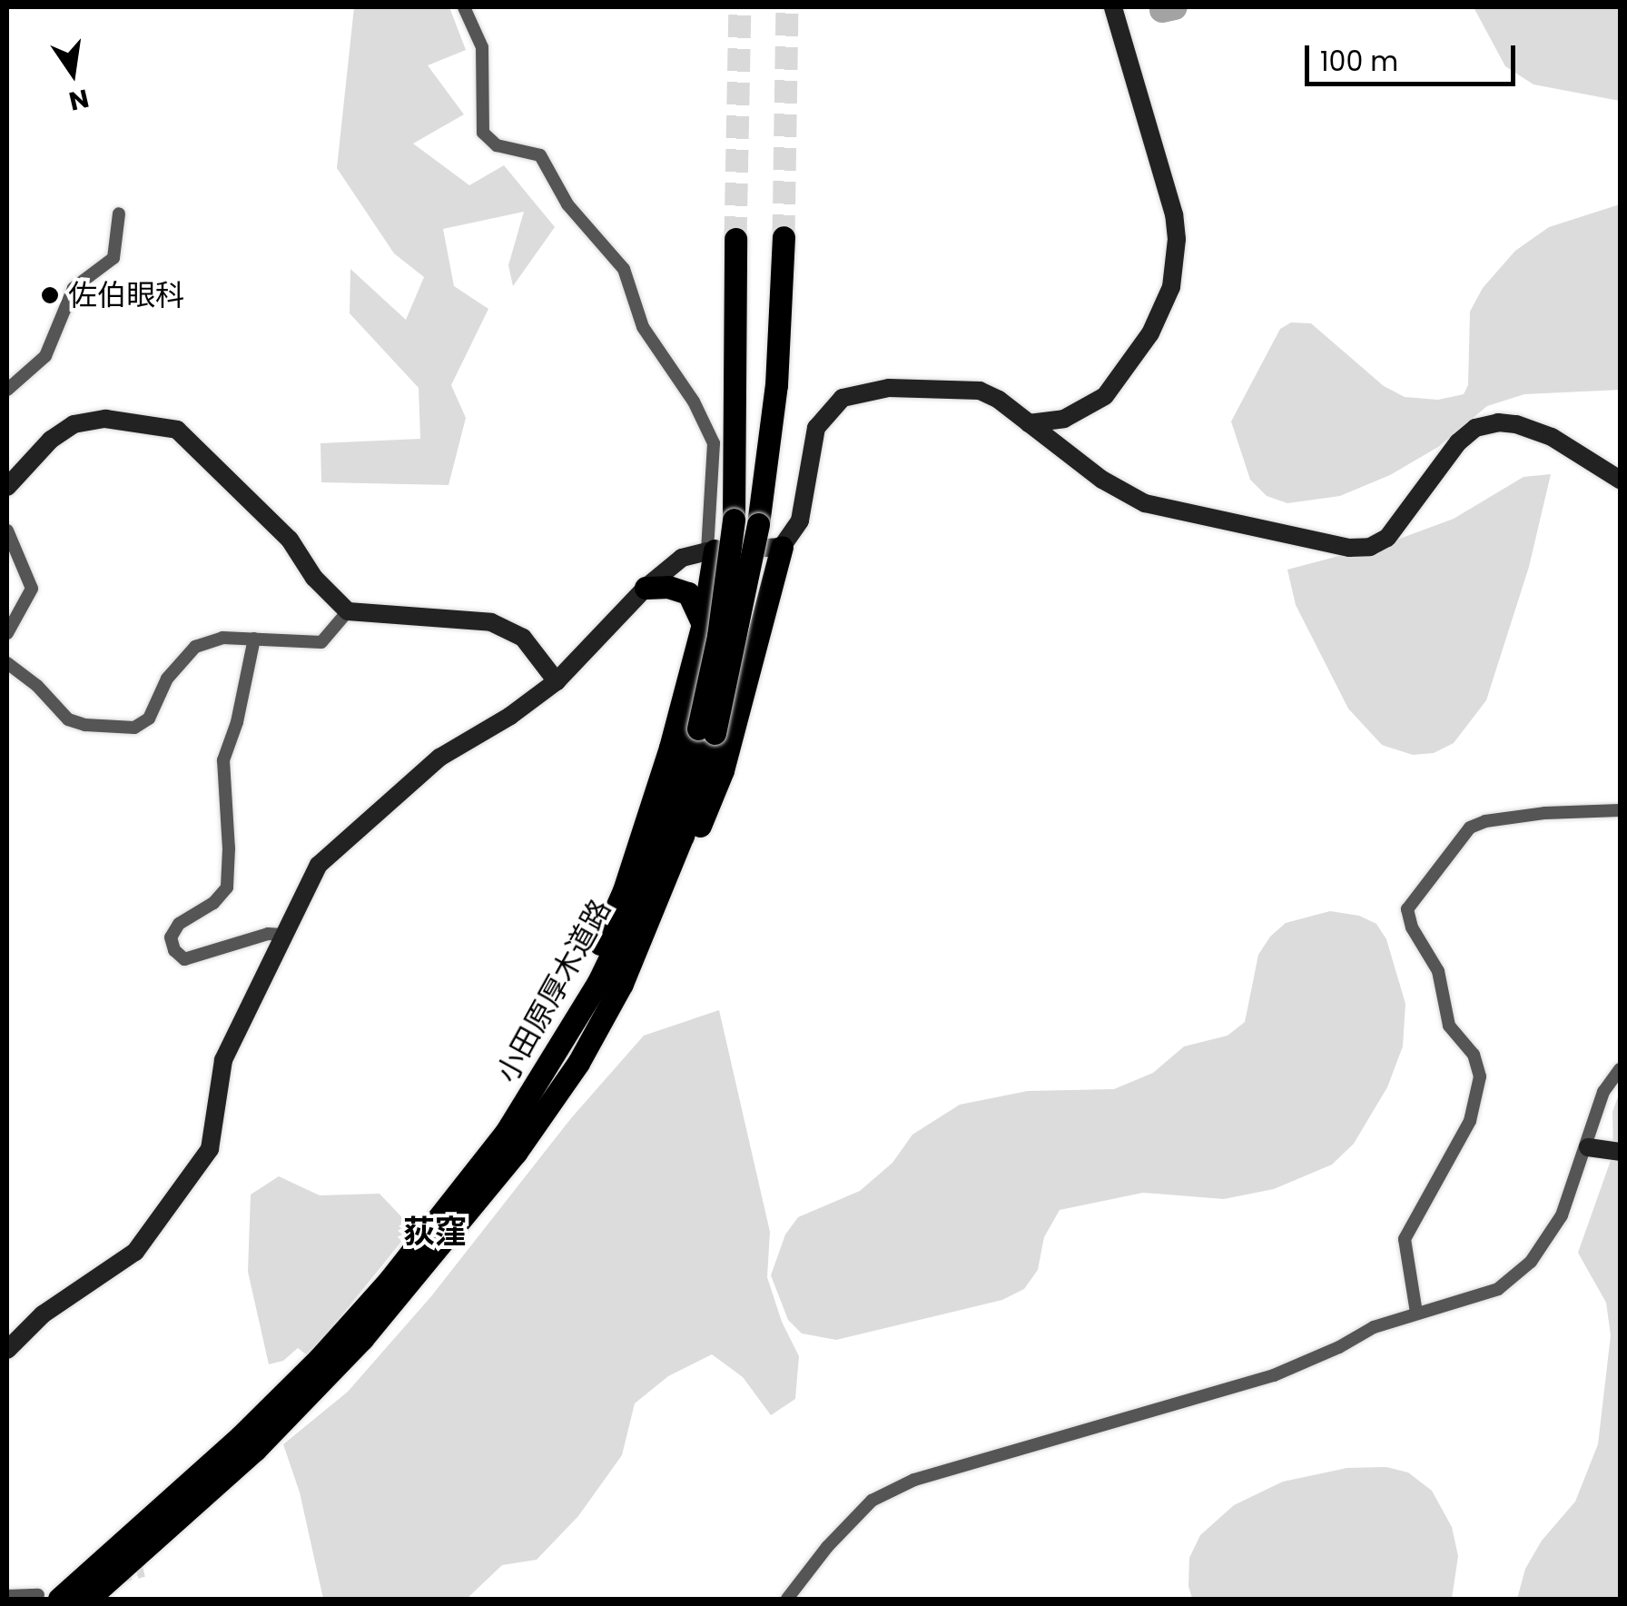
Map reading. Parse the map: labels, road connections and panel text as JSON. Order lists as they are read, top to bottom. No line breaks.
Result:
{"streets":{"highway":["小田原厚木道路"]},"districts":["荻窪"],"places":["佐伯眼科"],"scale_bar":"100 m","north":"bottom"}
